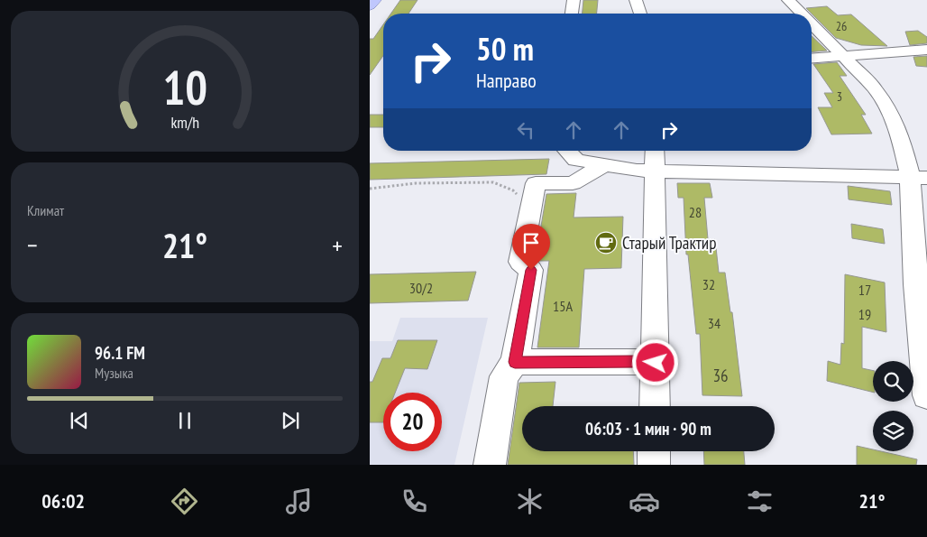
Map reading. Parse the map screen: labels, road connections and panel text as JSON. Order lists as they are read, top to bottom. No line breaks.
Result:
{"places":{"cafe":["Старый Трактир"]},"house_numbers":["26","3","28","32","30/2","17","15А","19","34","36"],"page":{"turn":["50 m","Направо"],"tile":"Климат","heat":["−","21°","+"],"song":["96.1 FM","Музыка"],"limit":"20","trip":"06:03 · 1 мин · 90 m","tabs":["06:02","21°"],"gauge":["10","km/h"]}}
